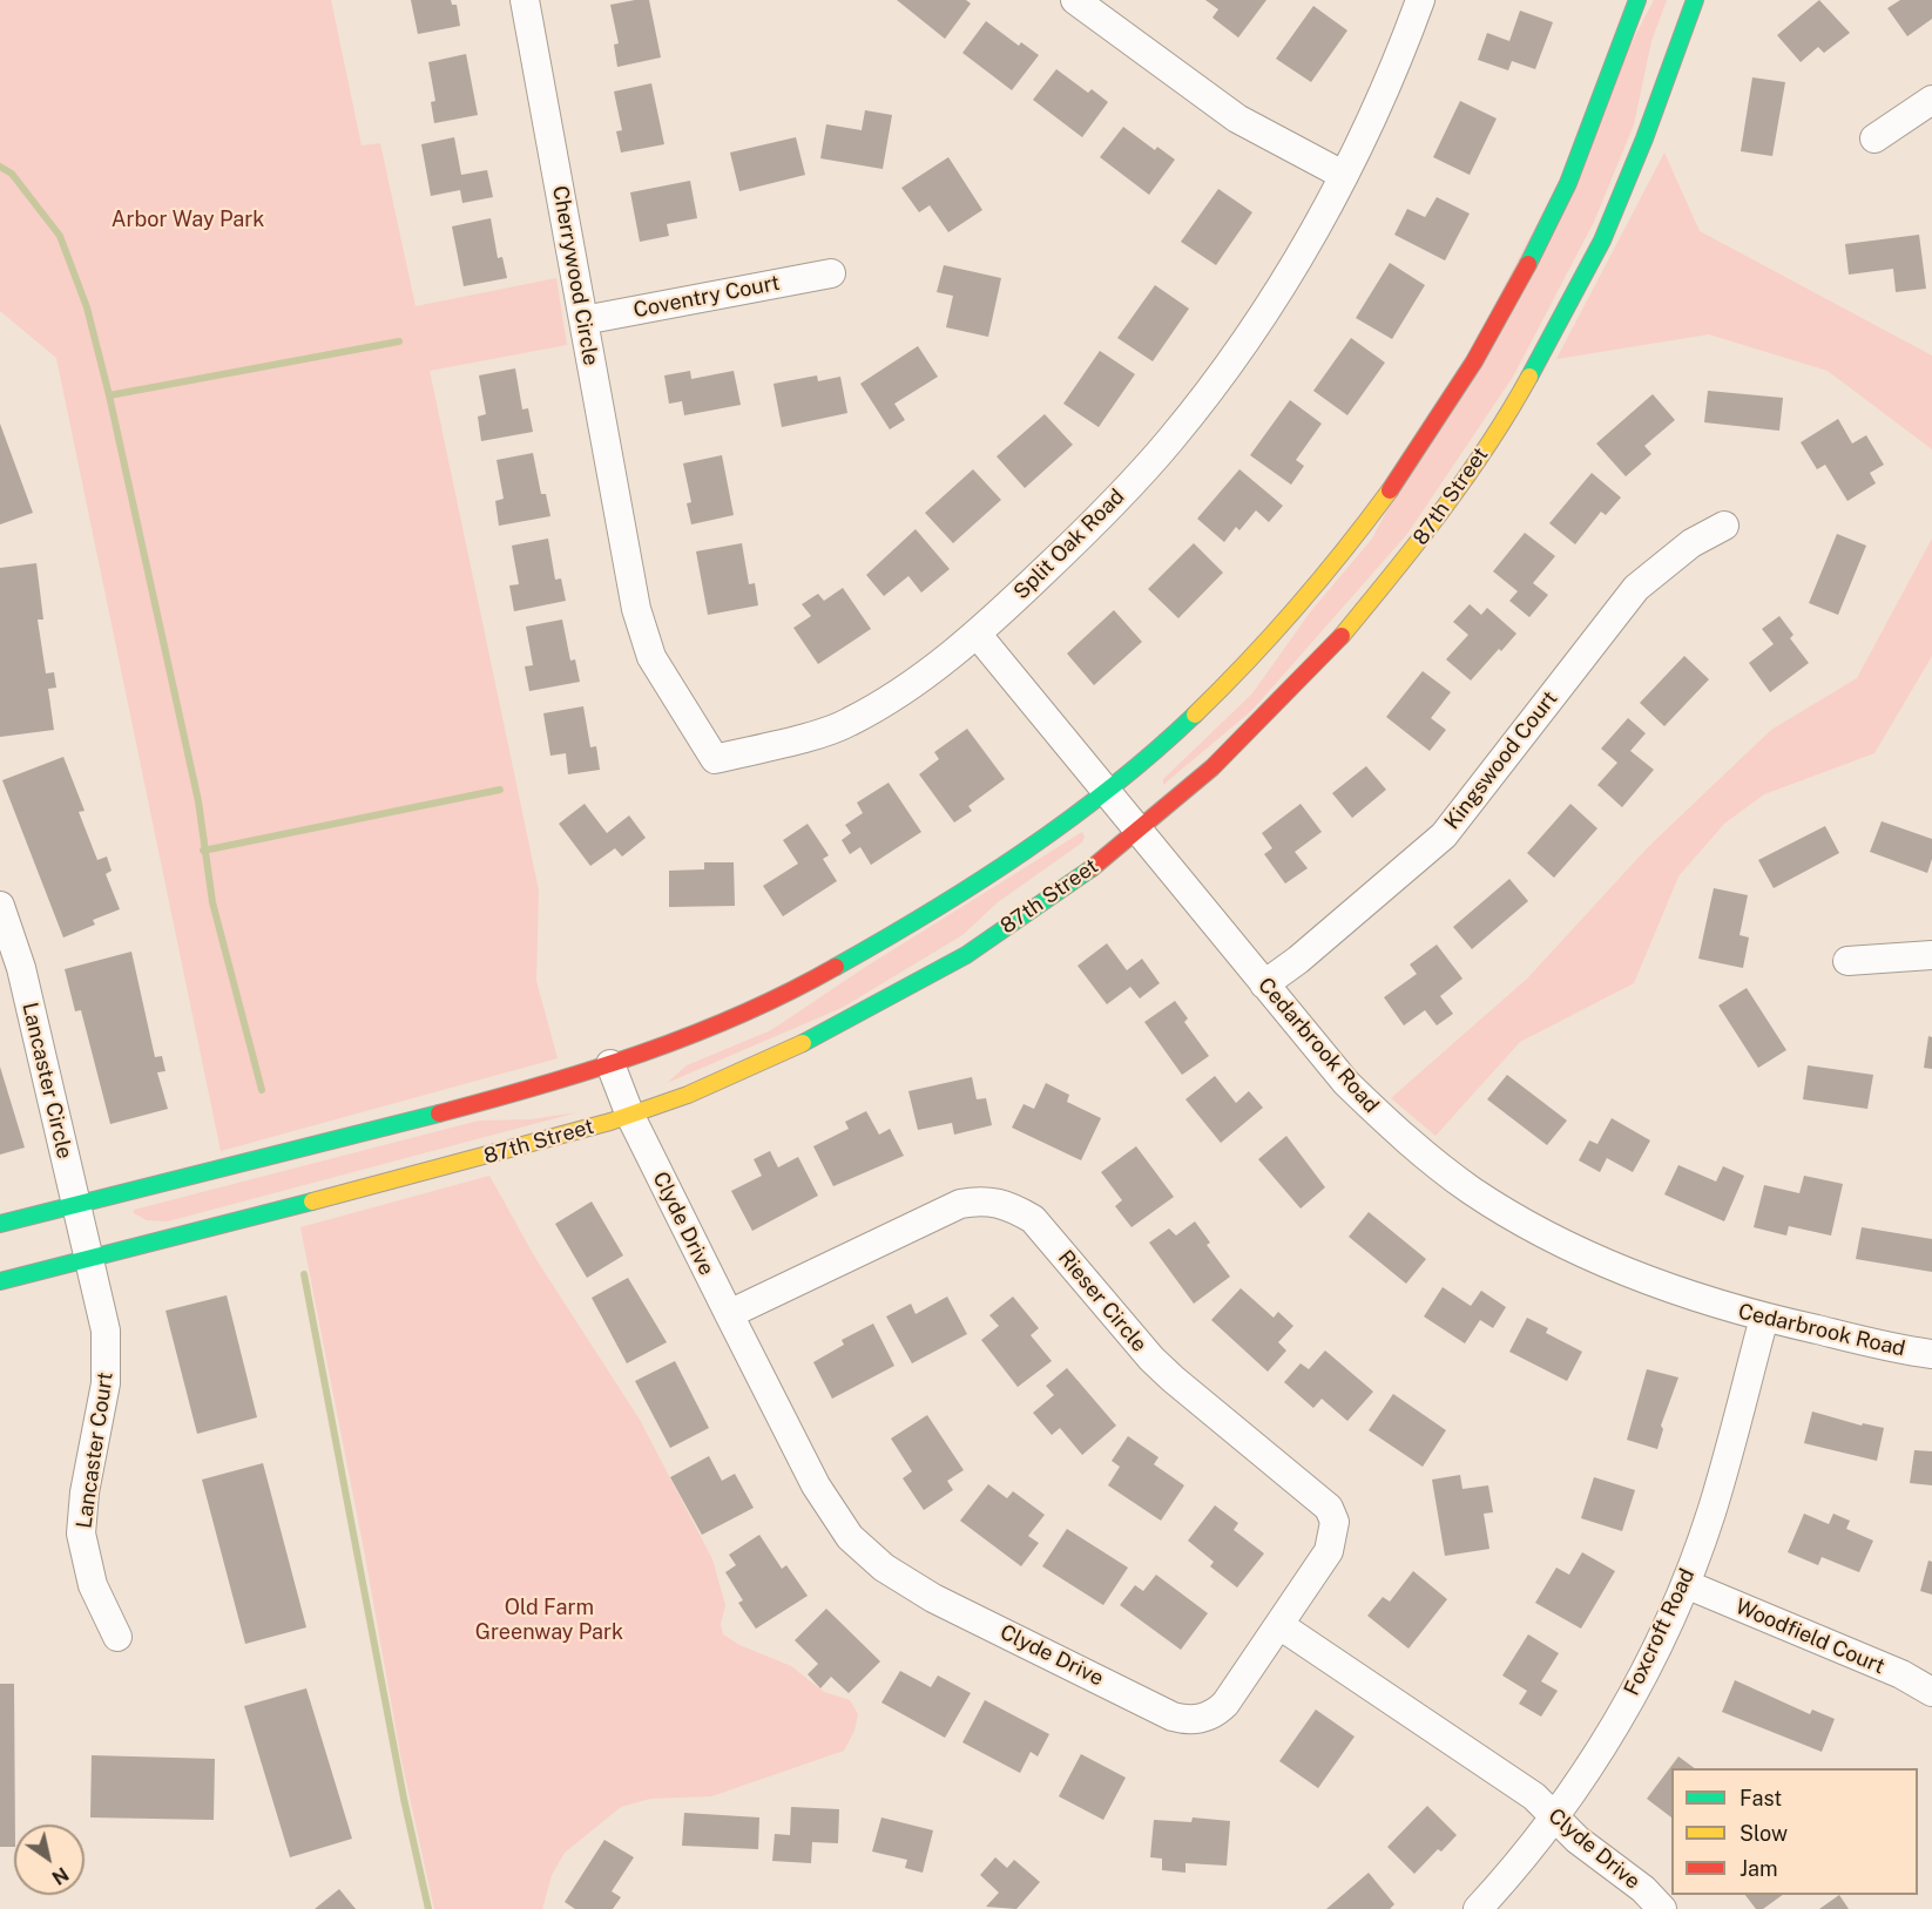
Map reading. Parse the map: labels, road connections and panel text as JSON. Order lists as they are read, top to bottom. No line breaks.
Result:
{"streets":{"street":["Cherrywood Circle","Coventry Court","87th Street","Split Oak Road","Kingswood Court","Cedarbrook Road","Lancaster Circle","Clyde Drive","Rieser Circle","Lancaster Court","Foxcroft Road","Woodfield Court"]},"crossings":[["Cherrywood Circle","Coventry Court"],["Cherrywood Circle","Split Oak Road"],["87th Street","Cedarbrook Road"],["87th Street","Lancaster Circle"],["87th Street","Clyde Drive"],["87th Street","Lancaster Court"],["Split Oak Road","Cedarbrook Road"],["Kingswood Court","Cedarbrook Road"],["Cedarbrook Road","Foxcroft Road"],["Lancaster Circle","Lancaster Court"],["Clyde Drive","Rieser Circle"],["Clyde Drive","Foxcroft Road"],["Foxcroft Road","Woodfield Court"]],"parks":["Arbor Way Park","Old Farm Greenway Park"],"legend":["Fast","Slow","Jam"],"north":"bottom right"}
